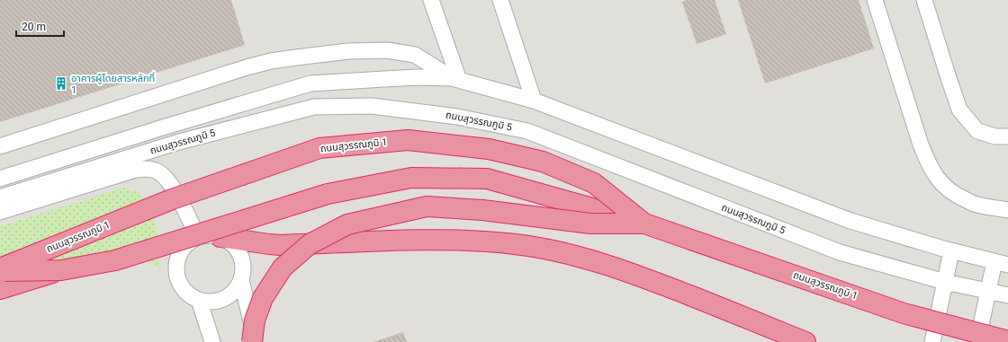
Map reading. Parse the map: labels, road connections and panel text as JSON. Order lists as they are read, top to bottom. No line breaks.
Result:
{"streets":{"highway":["ถนนสุวรรณภูมิ 1"],"street":["ถนนสุวรรณภูมิ 5"]},"places":{"building":["อาคารผู้โดยสารหลักที่ 1"]},"scale_bar":"20 m"}
